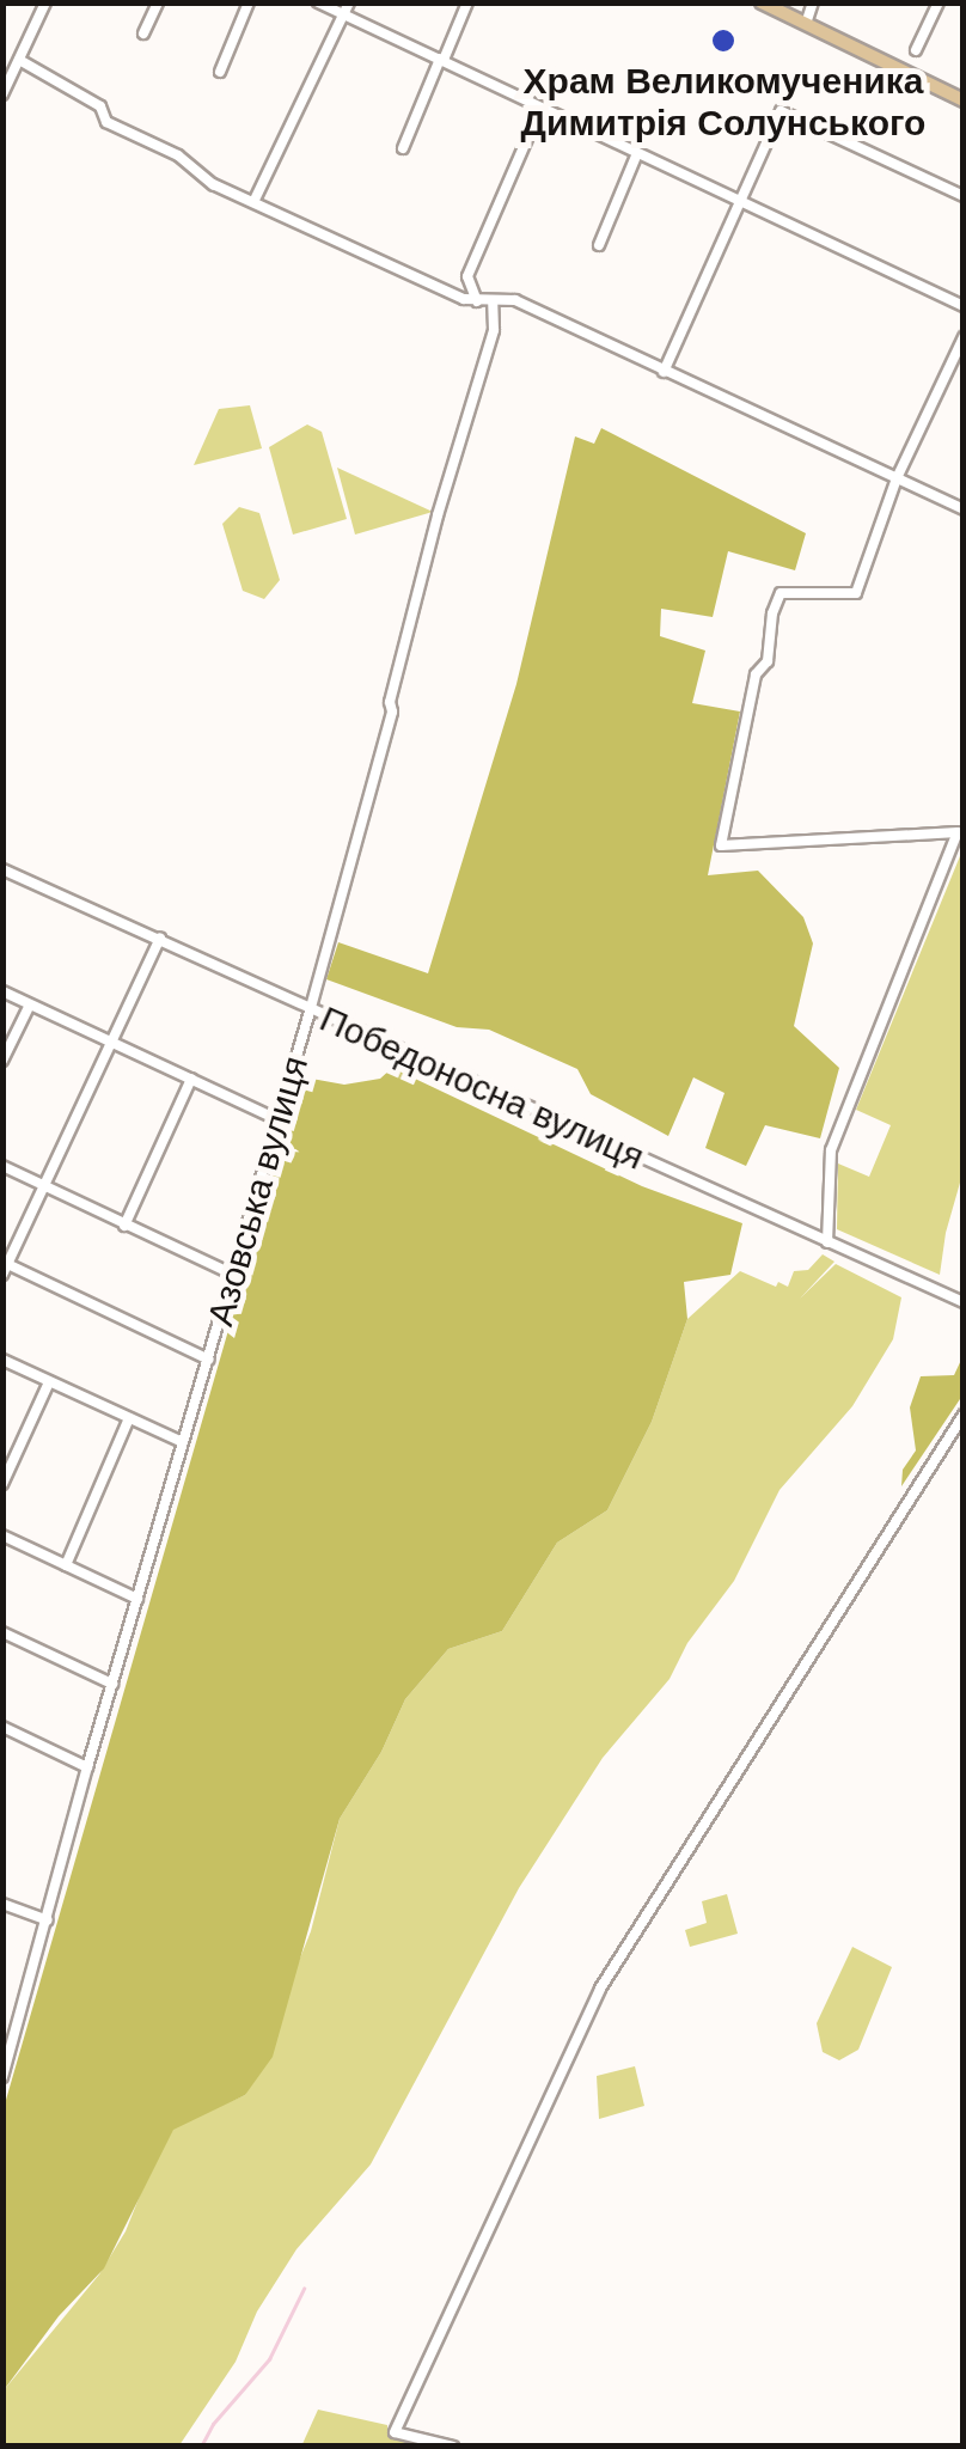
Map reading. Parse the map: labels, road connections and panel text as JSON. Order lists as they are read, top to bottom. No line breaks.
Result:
{"streets":{"street":["Победоносна вулиця","Азовська вулиця"]},"crossings":[["Победоносна вулиця","Азовська вулиця"]],"places":["Храм Великомученика Димитрія Солунського"]}
